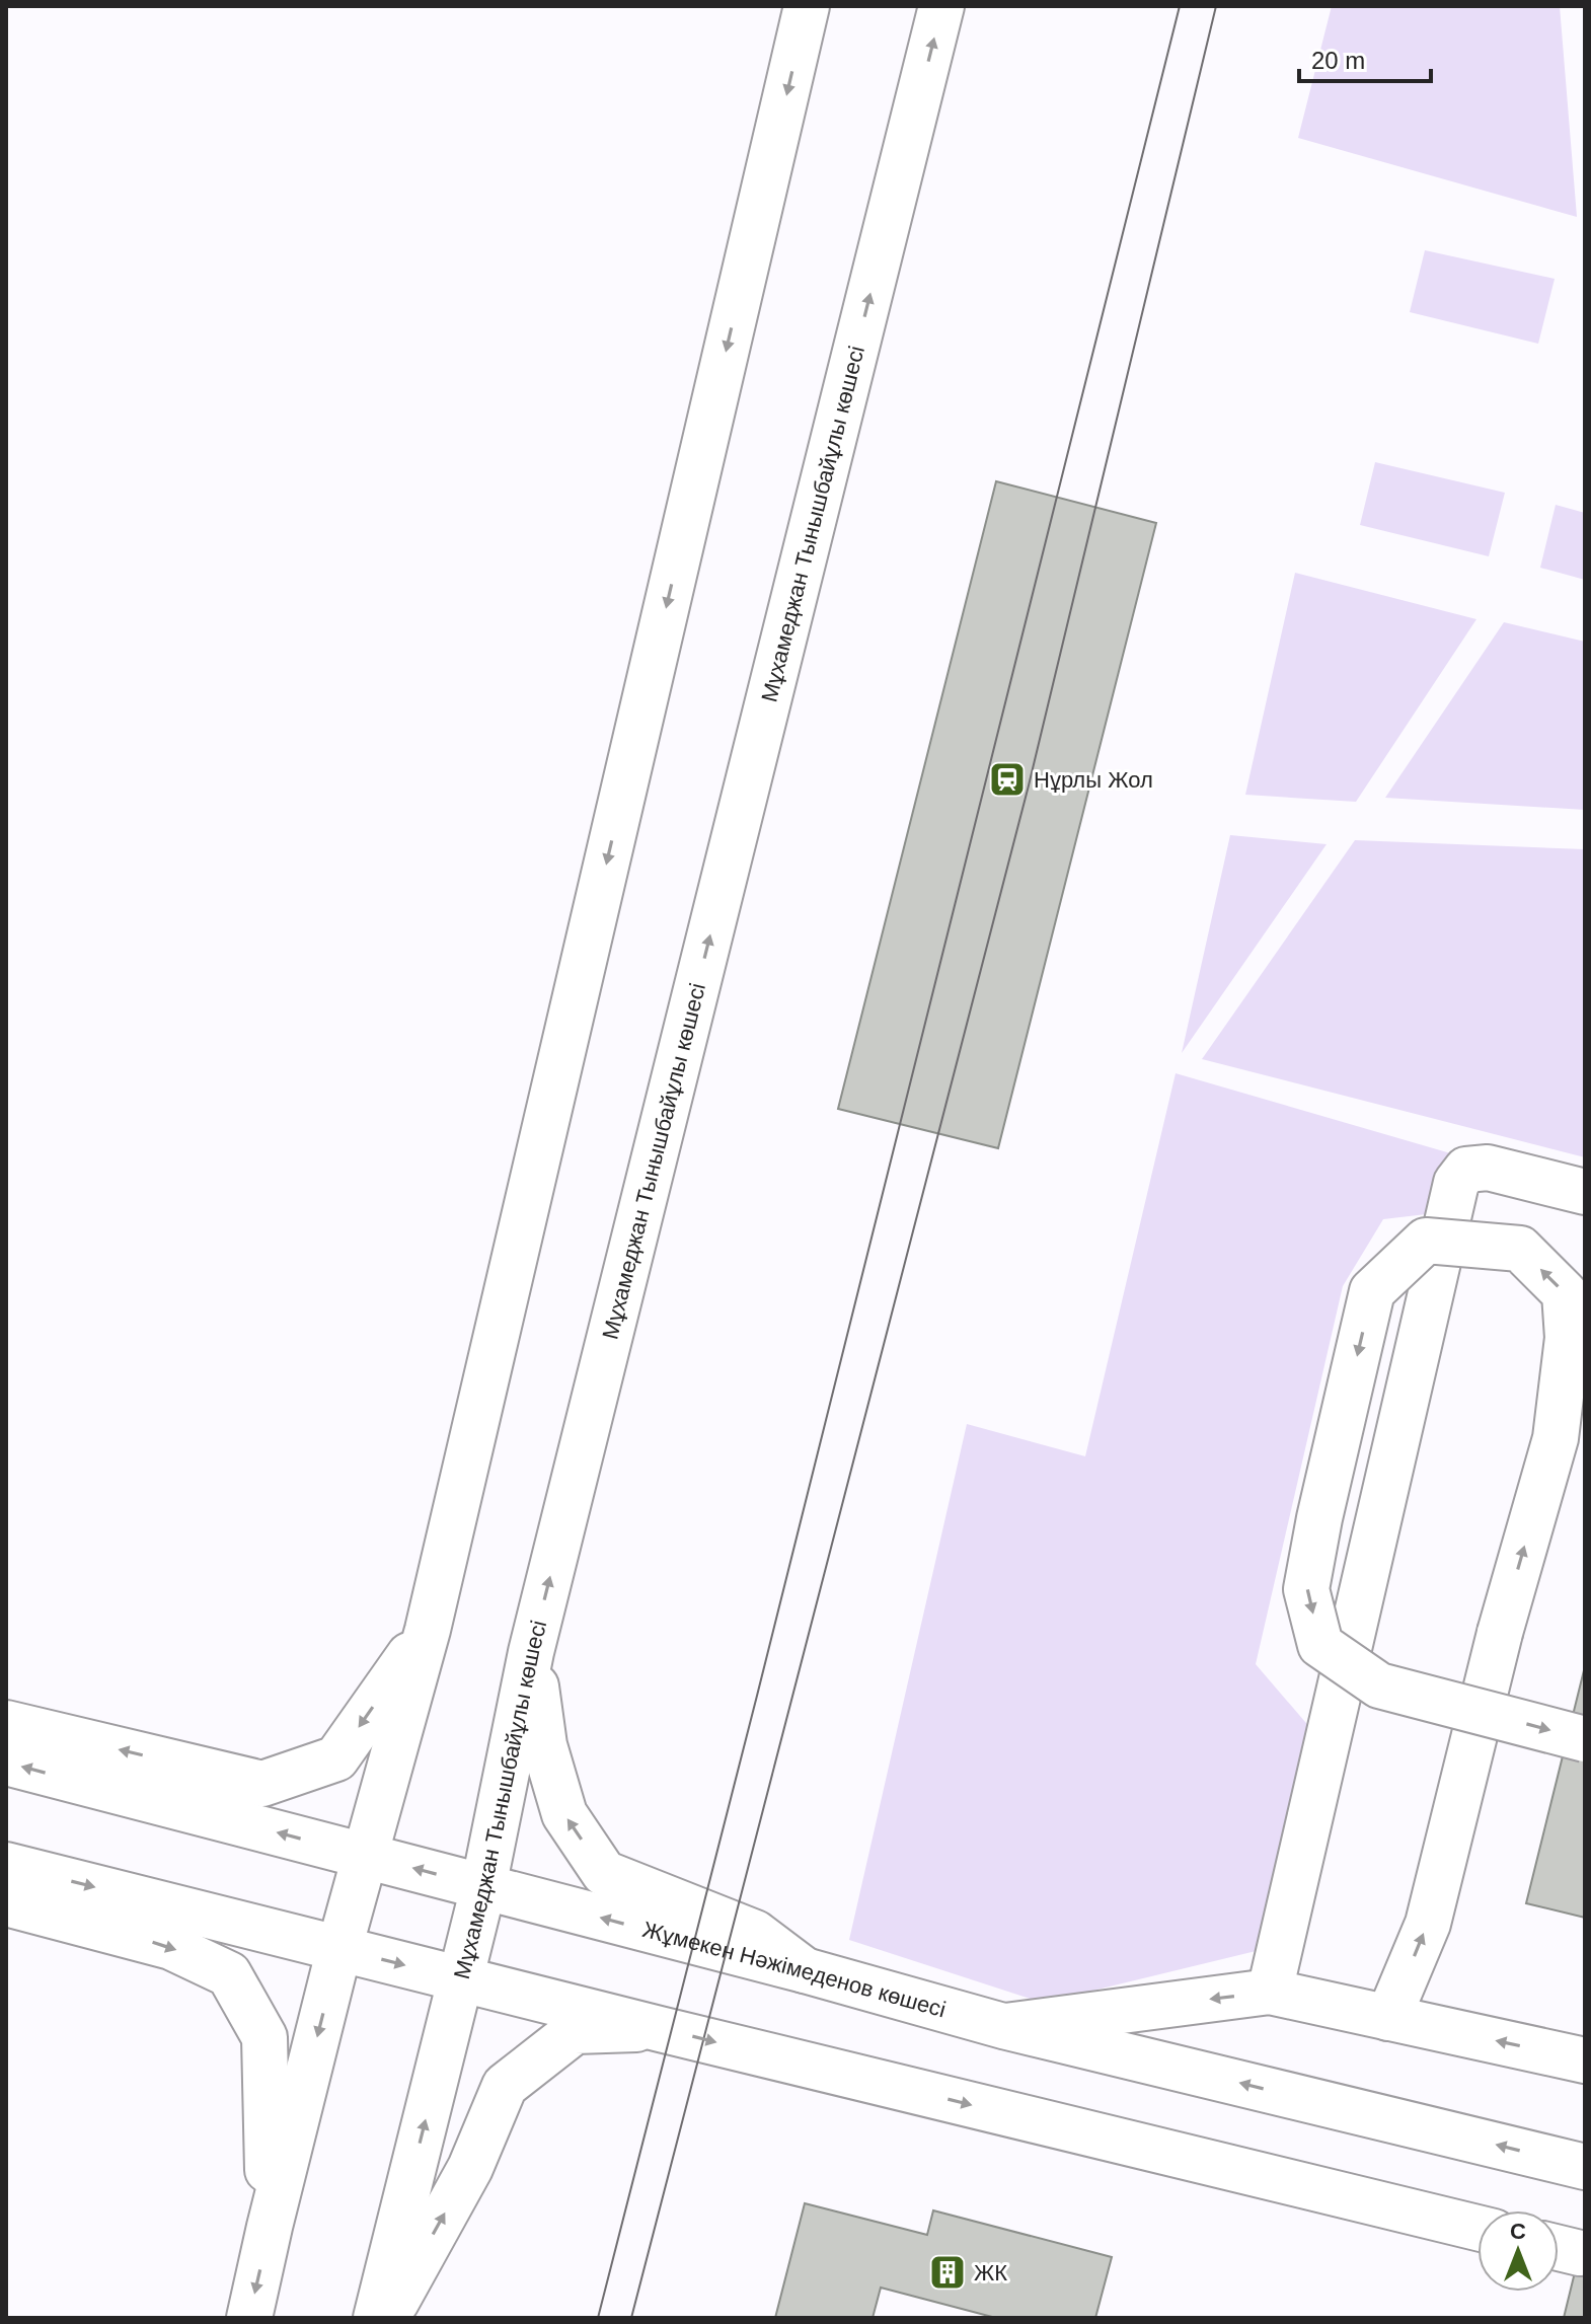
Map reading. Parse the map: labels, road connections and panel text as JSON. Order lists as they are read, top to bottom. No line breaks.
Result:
{"streets":{"street":["Мұхамеджан Тынышбайұлы көшесі","Жұмекен Нәжімеденов көшесі"]},"crossings":[["Мұхамеджан Тынышбайұлы көшесі","Жұмекен Нәжімеденов көшесі"]],"places":{"station":["Нұрлы Жол"],"building":["ЖК"]},"scale_bar":"20 m","north":"top"}
